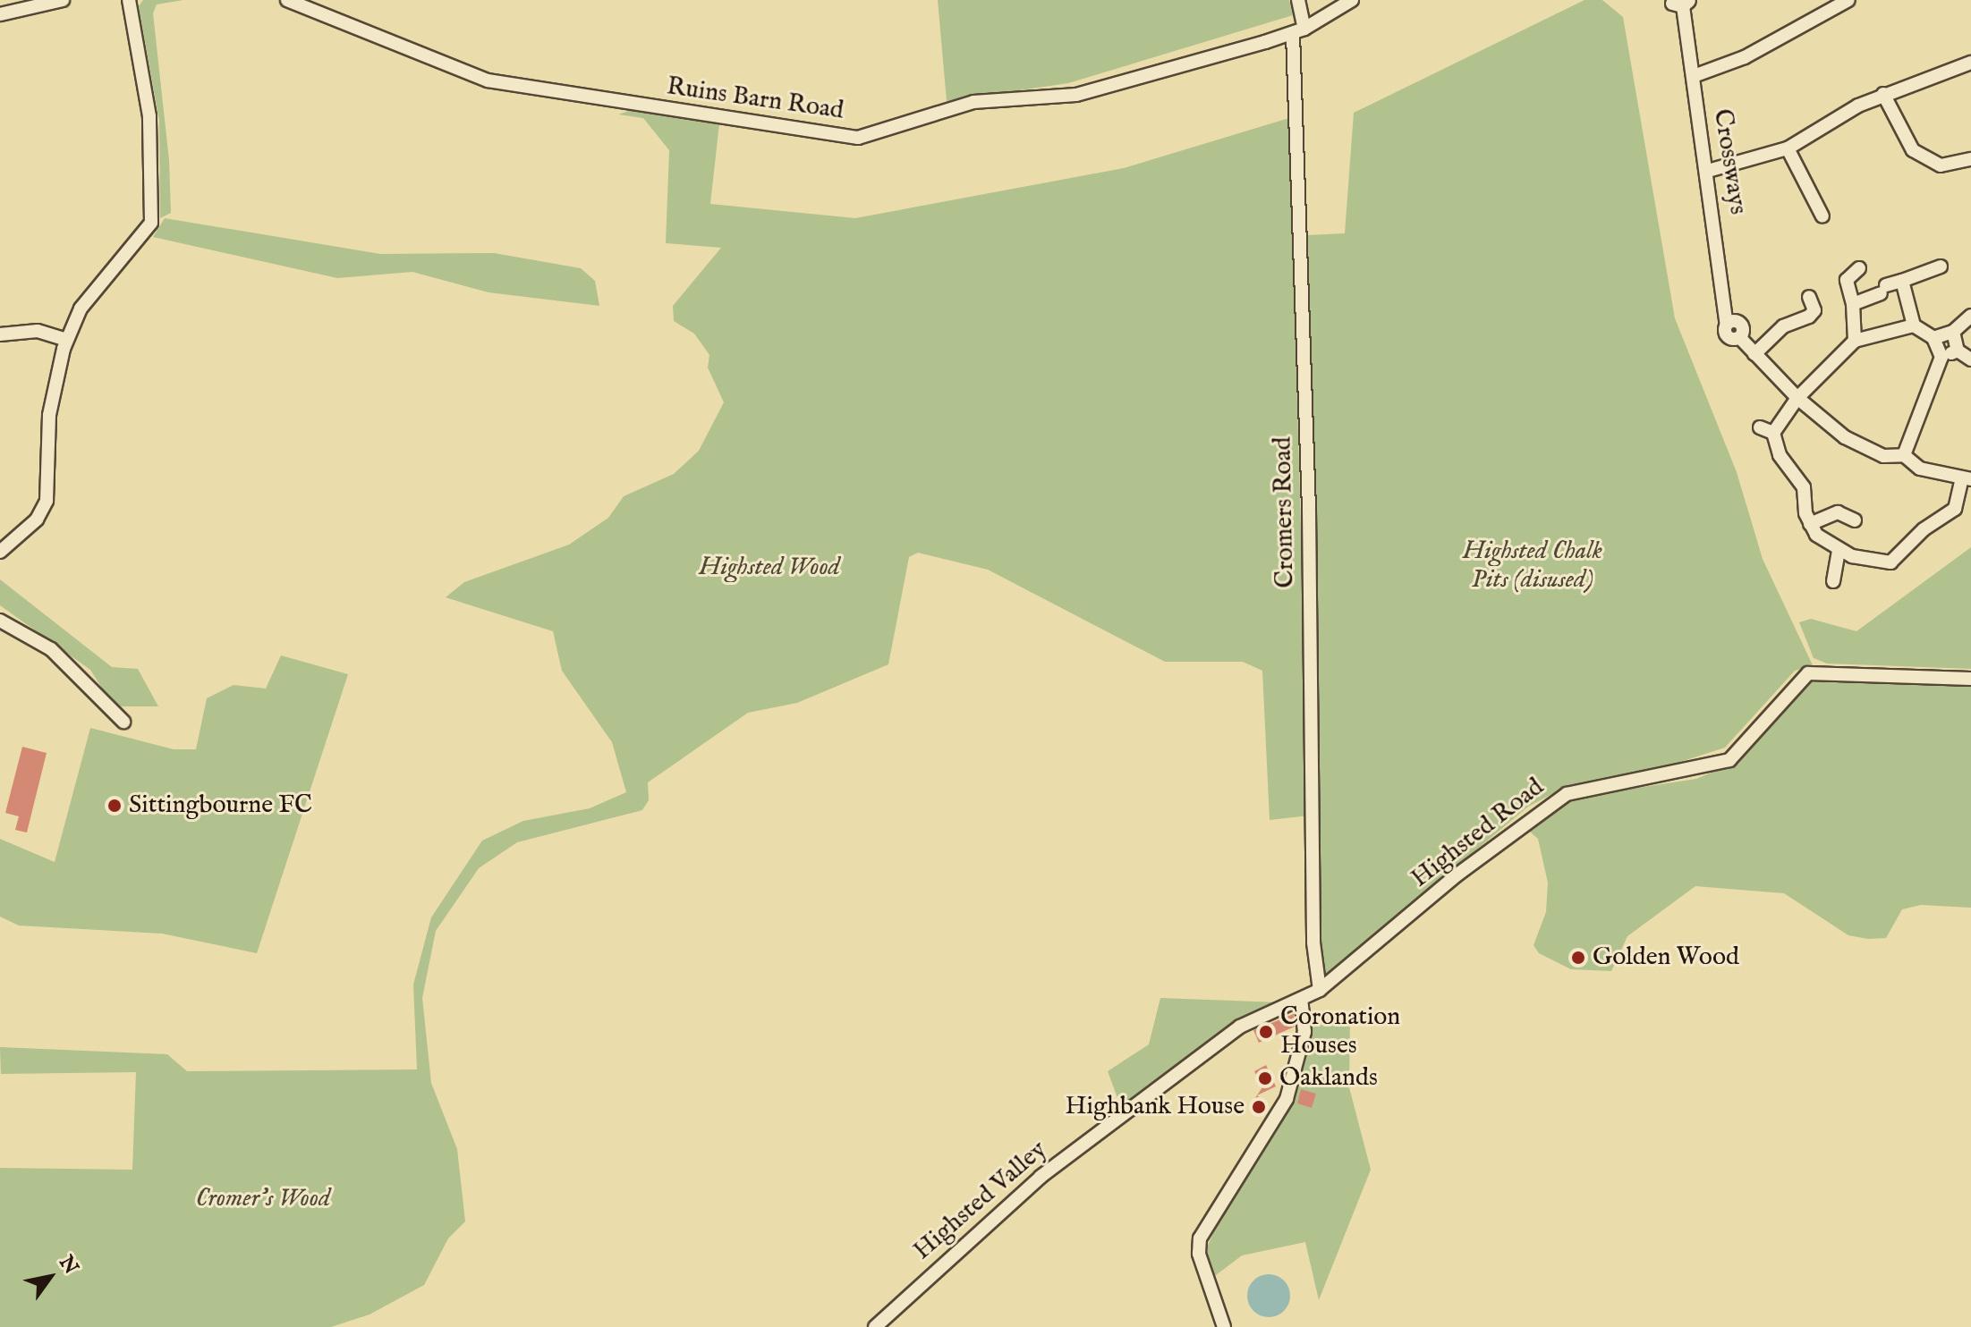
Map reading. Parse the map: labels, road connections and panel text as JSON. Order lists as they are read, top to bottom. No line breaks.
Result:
{"streets":{"street":["Ruins Barn Road","Crossways","Cromers Road","Highsted Road","Highsted Valley"]},"crossings":[["Ruins Barn Road","Cromers Road"],["Cromers Road","Highsted Road"],["Highsted Road","Highsted Valley"]],"parks":["Highsted Chalk Pits (disused)","Highsted Wood","Cromer's Wood"],"places":["Sittingbourne FC","Golden Wood","Coronation Houses","Oaklands","Highbank House"],"north":"top right"}
